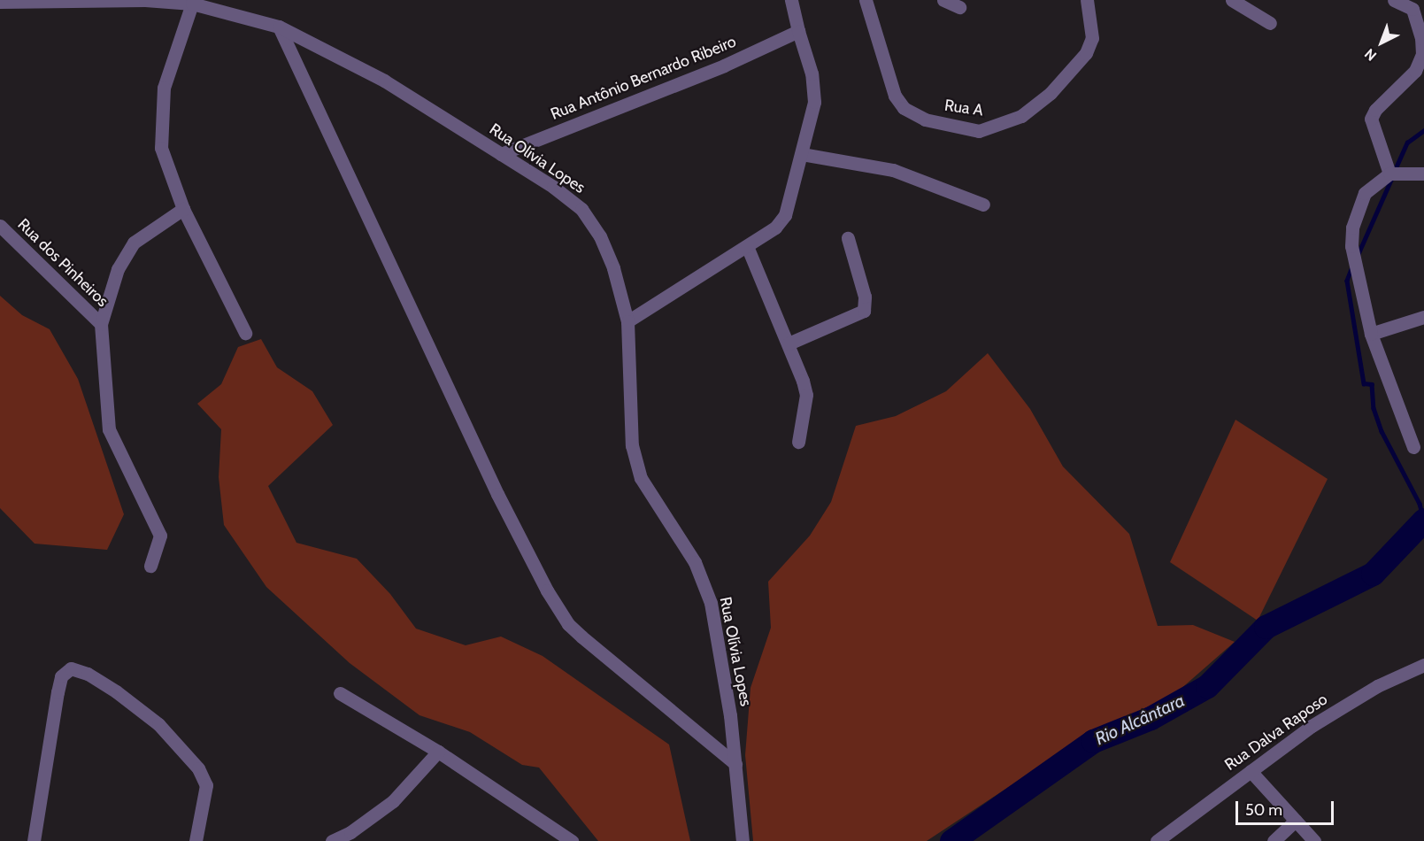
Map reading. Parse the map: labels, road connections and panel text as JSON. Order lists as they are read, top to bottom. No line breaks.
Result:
{"streets":{"street":["Rua Antônio Bernardo Ribeiro","Rua A","Rua Olívia Lopes","Rua dos Pinheiros","Rua Dalva Raposo"]},"crossings":[["Rua Antônio Bernardo Ribeiro","Rua Olívia Lopes"]],"water":["Rio Alcântara"],"scale_bar":"50 m","north":"bottom left"}
